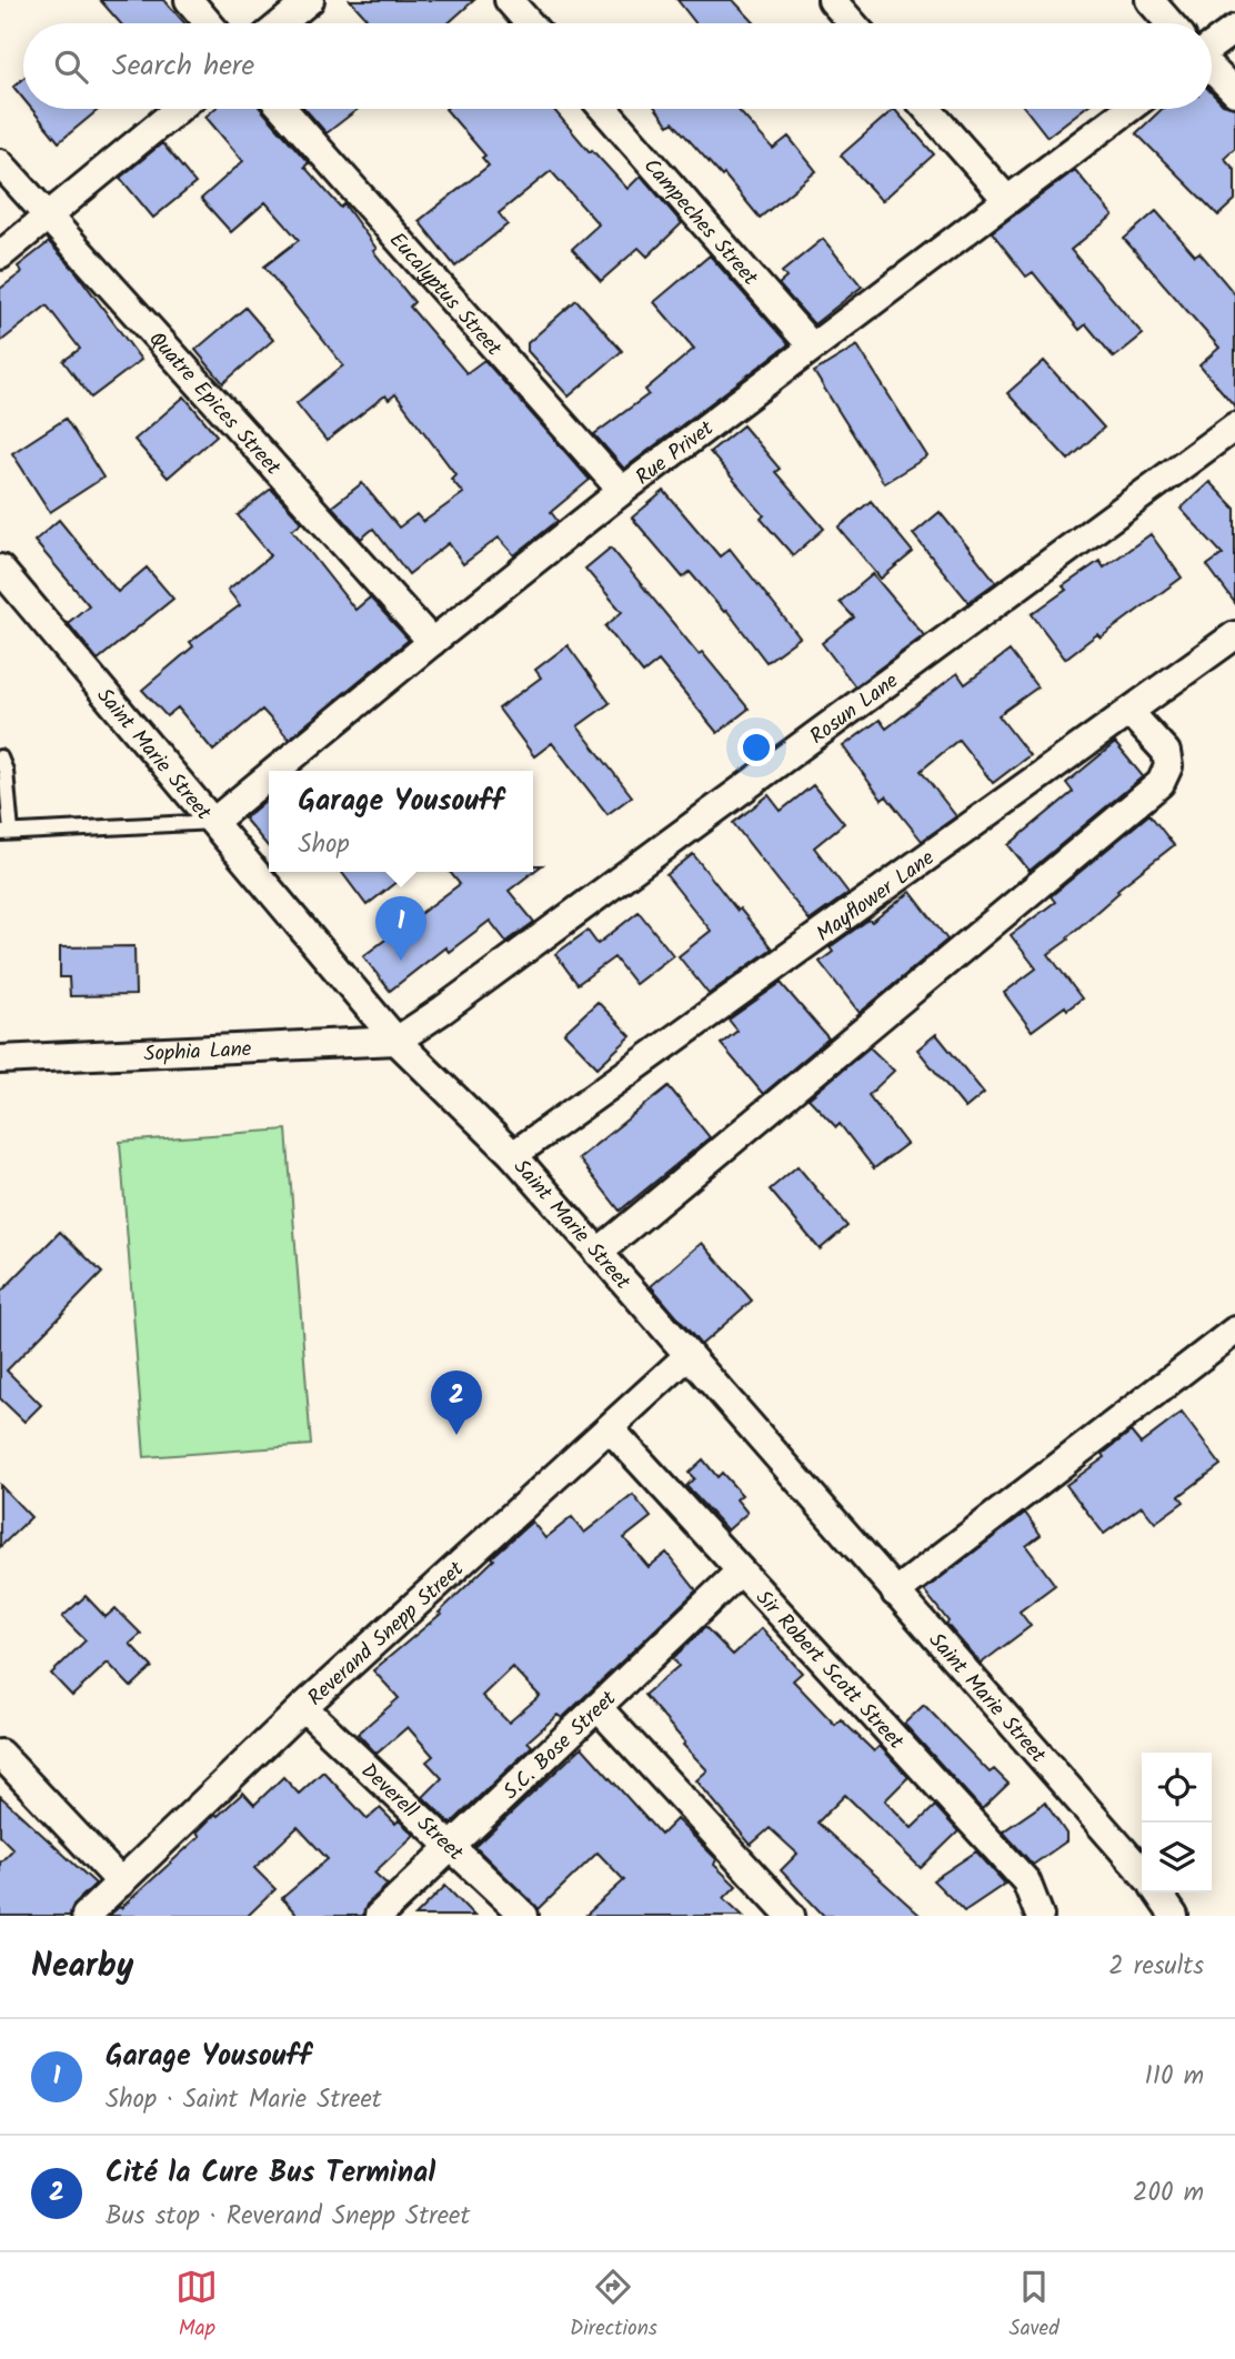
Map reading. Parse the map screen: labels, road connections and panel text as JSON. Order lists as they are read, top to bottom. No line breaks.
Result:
{"streets":{"street":["Campeches Street","Eucalyptus Street","Quatre Epices Street","Rue Privet","Rosun Lane","Saint Marie Street","Mayflower Lane","Sophia Lane","Reverand Snepp Street","Sir Robert Scott Street","S.C. Bose Street","Deverell Street"]},"crossings":[["Campeches Street","Rue Privet"],["Eucalyptus Street","Rue Privet"],["Quatre Epices Street","Rue Privet"],["Rue Privet","Saint Marie Street"],["Rosun Lane","Saint Marie Street"],["Rosun Lane","Sophia Lane"],["Saint Marie Street","Mayflower Lane"],["Saint Marie Street","Sophia Lane"],["Saint Marie Street","Reverand Snepp Street"],["Reverand Snepp Street","Sir Robert Scott Street"],["Reverand Snepp Street","Deverell Street"],["Sir Robert Scott Street","S.C. Bose Street"],["S.C. Bose Street","Deverell Street"]],"page":{"search":"Search here","popup":["Garage Yousouff","Shop"],"pins":["1","2"],"heading":["Nearby","2 results"],"list":[{"mark":"1","name":"Garage Yousouff","note":"Shop · Saint Marie Street","value":"110 m"},{"mark":"2","name":"Cité la Cure Bus Terminal","note":"Bus stop · Reverand Snepp Street","value":"200 m"}],"nav":["Map","Directions","Saved"]}}
